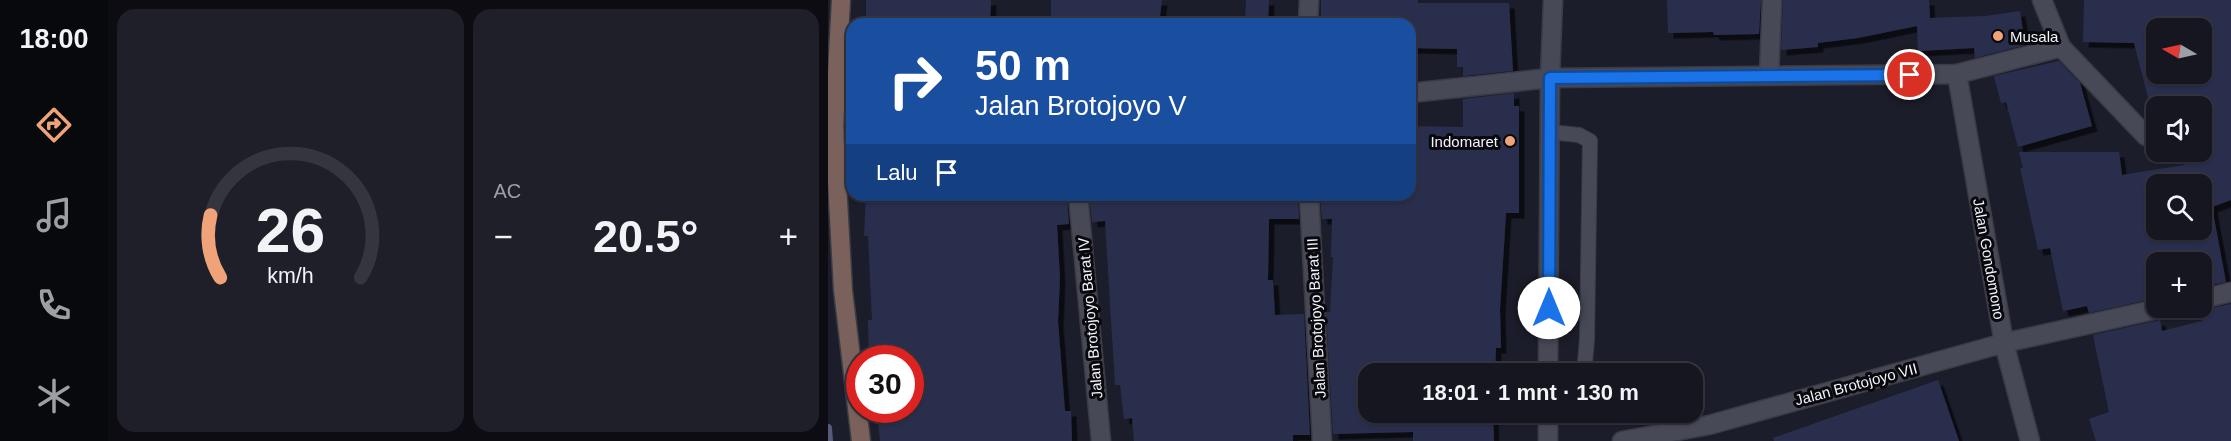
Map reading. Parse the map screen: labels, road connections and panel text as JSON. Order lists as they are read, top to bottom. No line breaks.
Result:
{"streets":{"street":["Jalan Gondomono","Jalan Brotojoyo Barat IV","Jalan Brotojoyo Barat III","Jalan Brotojoyo VII"]},"crossings":[["Jalan Gondomono","Jalan Brotojoyo VII"]],"places":["Musala","Indomaret"],"north":"left","page":{"tabs":"18:00","tile":"AC","map_buttons":"+","turn":["50 m","Jalan Brotojoyo V"],"then":"Lalu","heat":["−","20.5°","+"],"limit":"30","trip":"18:01 · 1 mnt · 130 m","gauge":["26","km/h"]}}
